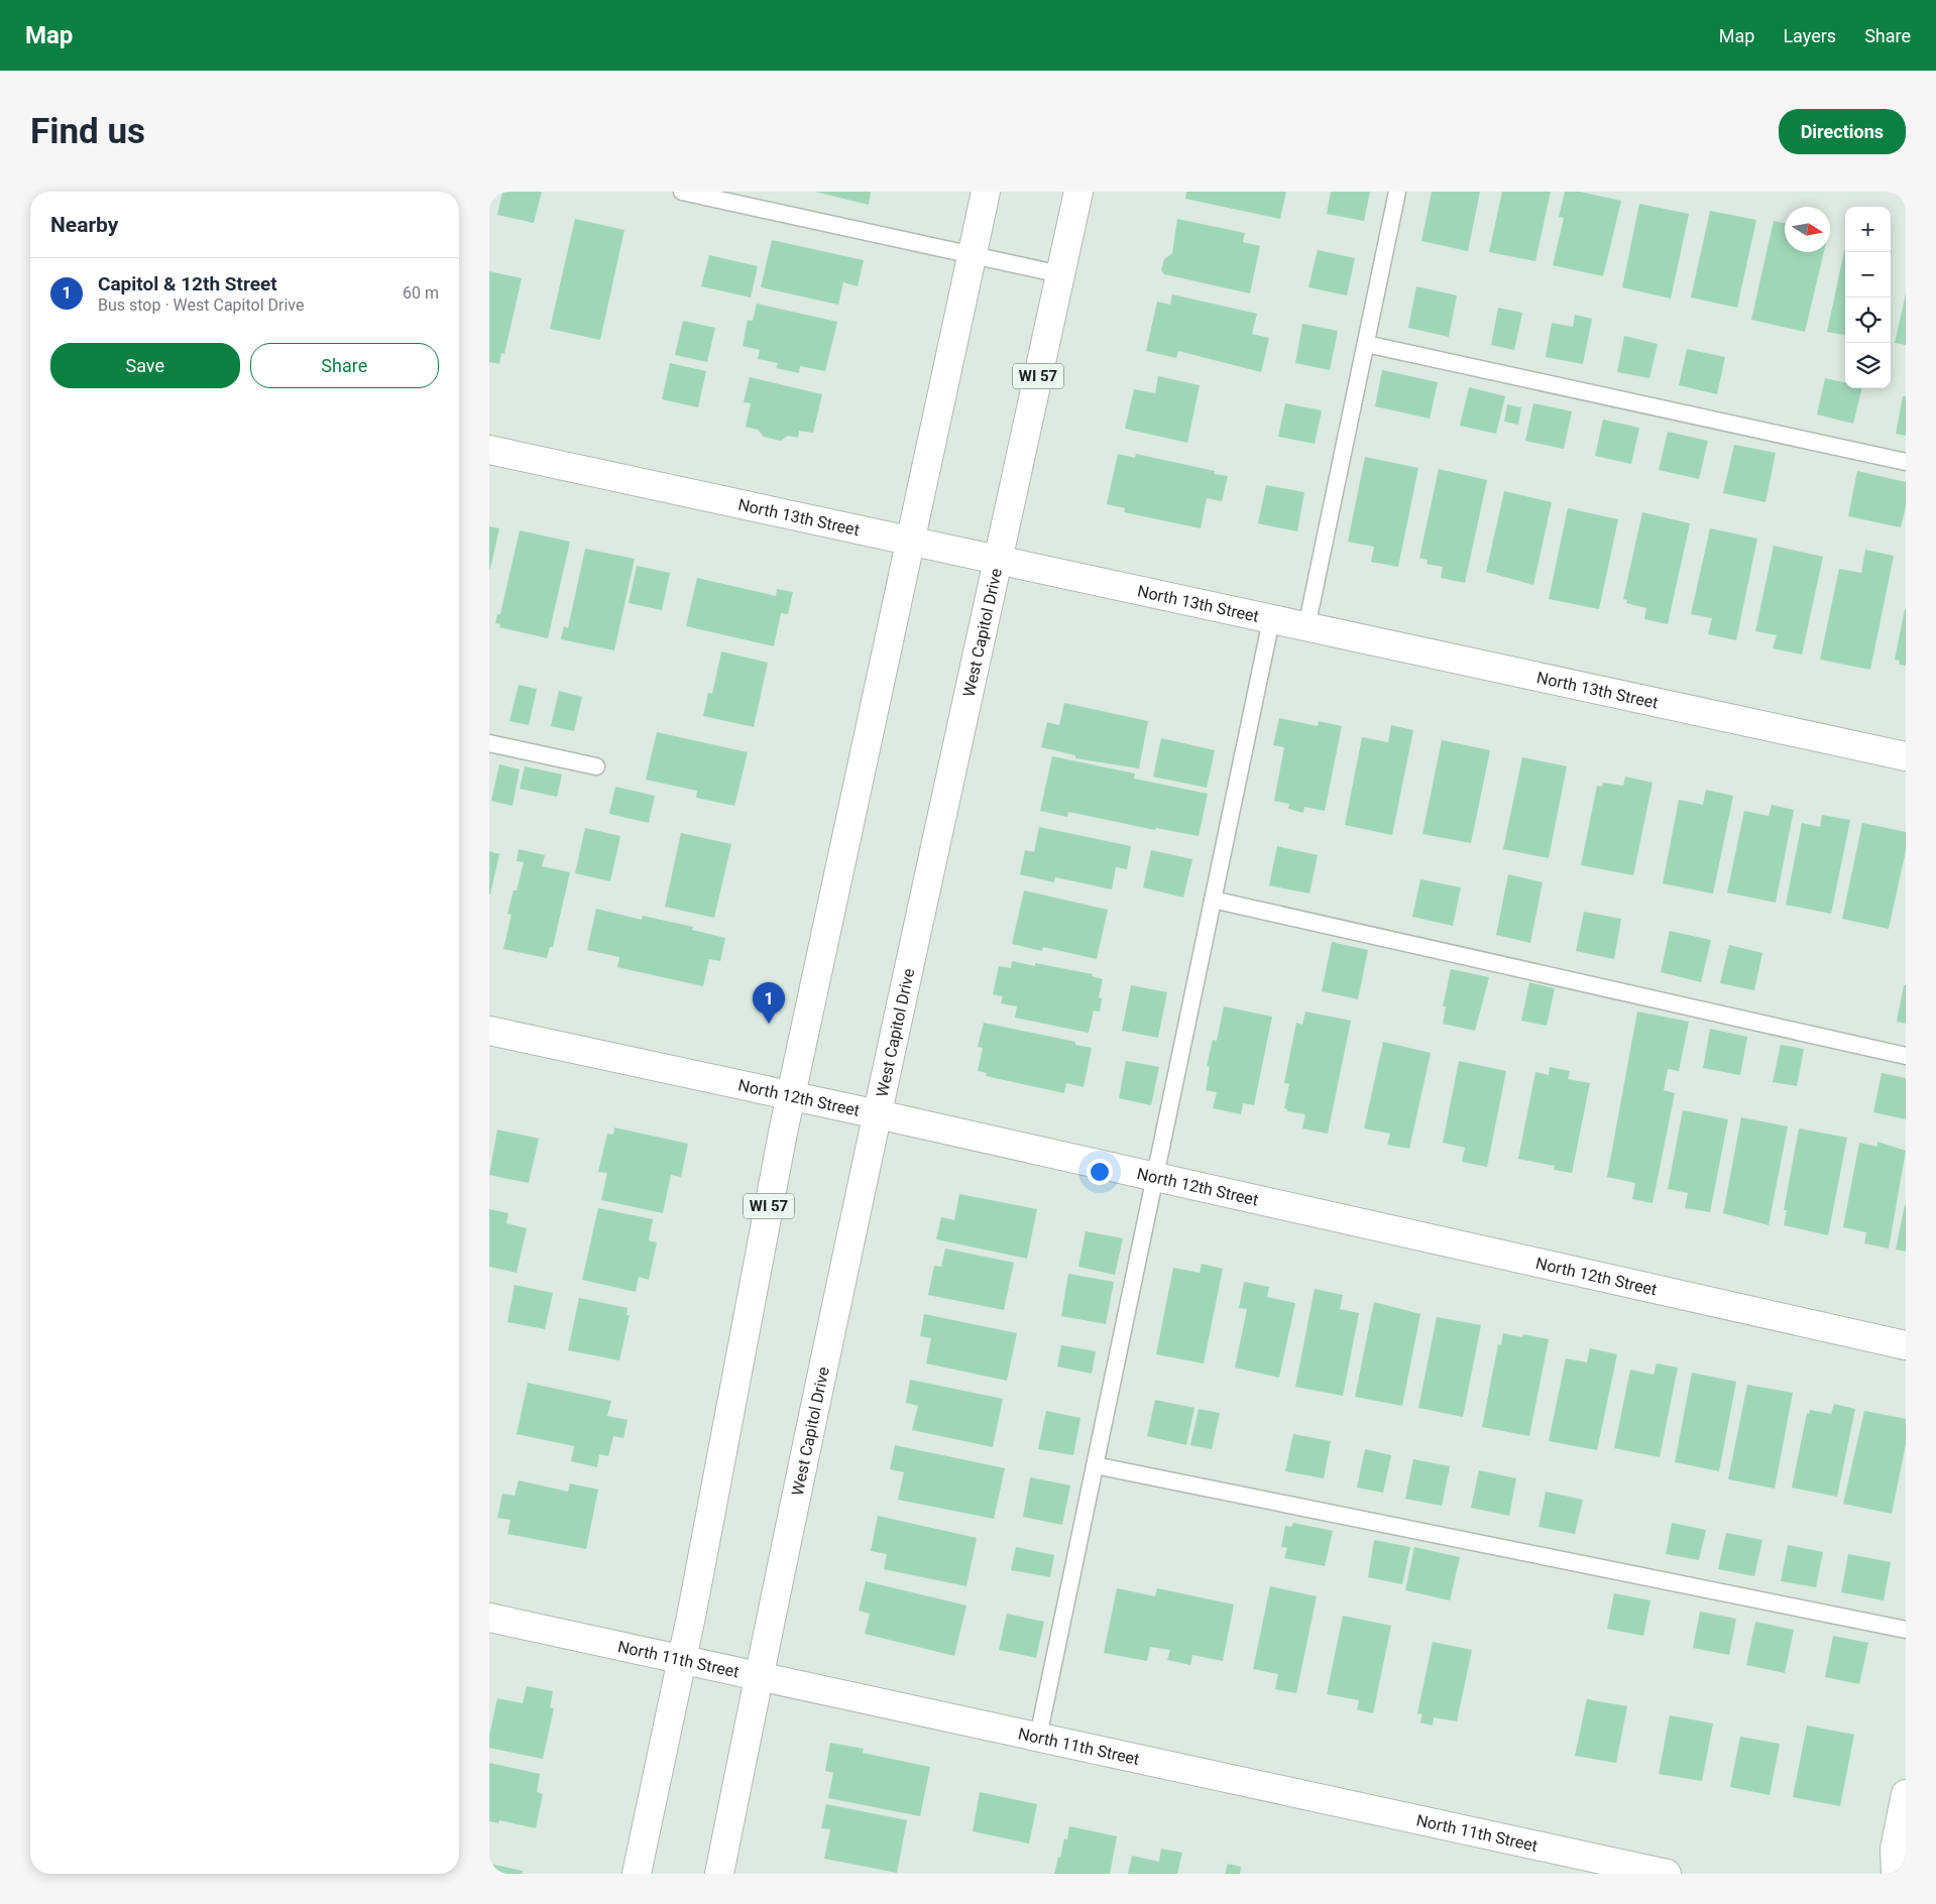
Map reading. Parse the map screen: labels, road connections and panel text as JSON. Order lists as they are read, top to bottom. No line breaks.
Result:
{"streets":{"street":["WI 57","North 13th Street","West Capitol Drive","North 12th Street","North 11th Street"]},"crossings":[["WI 57","North 13th Street"],["WI 57","North 12th Street"],["WI 57","North 11th Street"],["North 13th Street","West Capitol Drive"],["West Capitol Drive","North 12th Street"],["West Capitol Drive","North 11th Street"]],"north":"right","page":{"header":"Map","nav":["Map","Layers","Share"],"buttons":["Directions",["Save","Share"]],"title":"Find us","heading":"Nearby","map_buttons":["+","−"],"list":[{"mark":"1","name":"Capitol & 12th Street","note":"Bus stop · West Capitol Drive","value":"60 m"}],"pins":"1"}}
